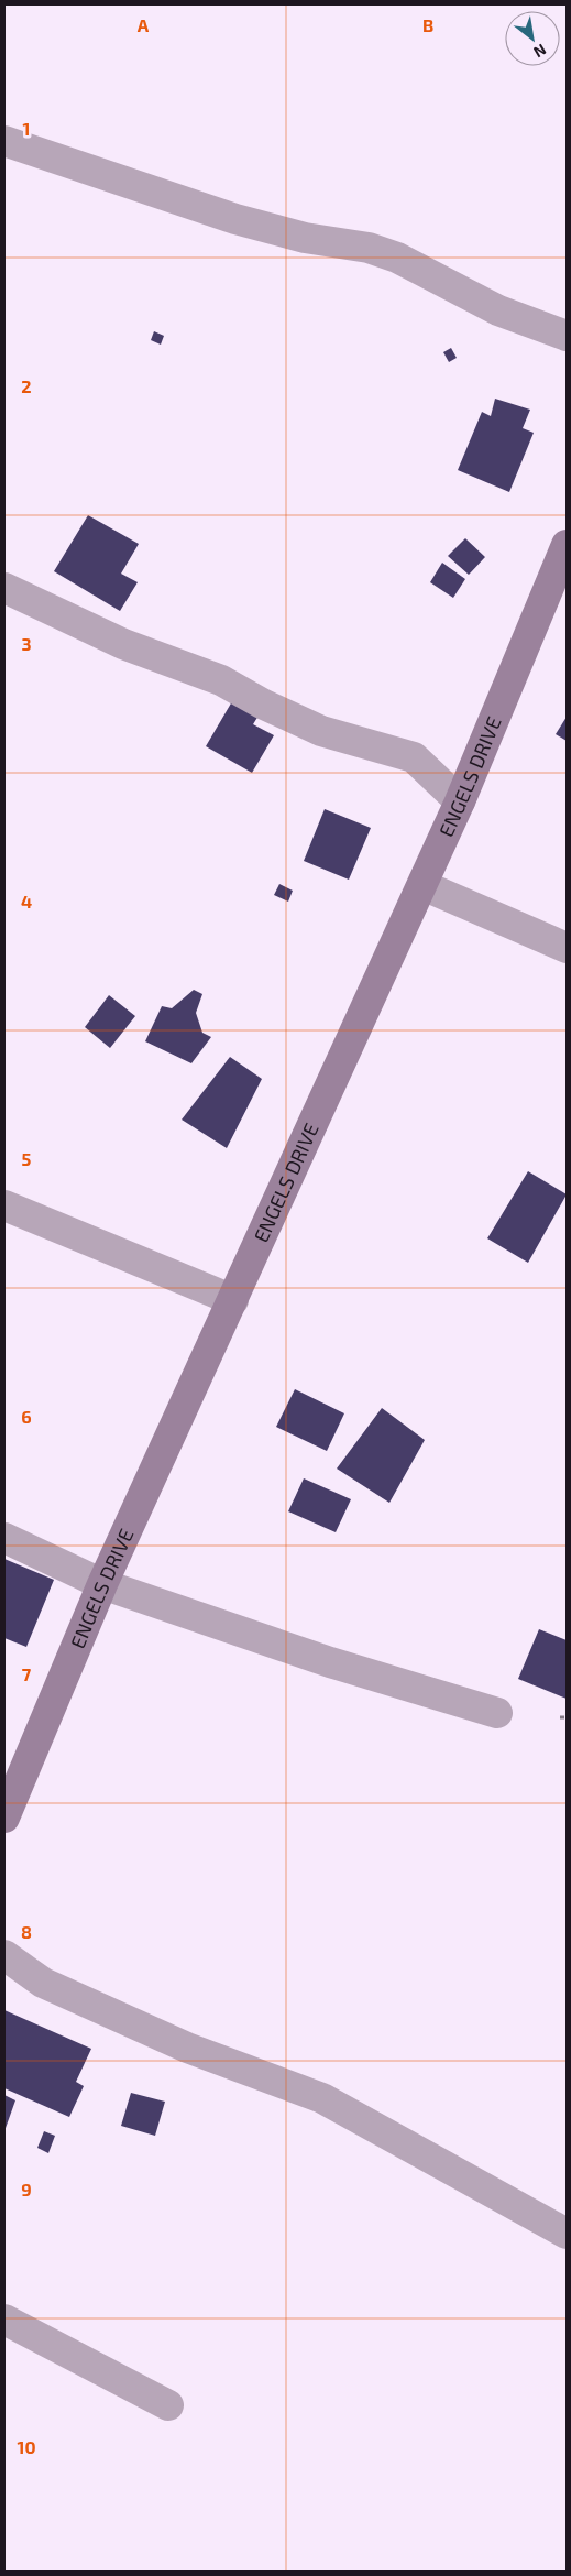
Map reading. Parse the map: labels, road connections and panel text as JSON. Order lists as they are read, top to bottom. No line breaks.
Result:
{"streets":{"street":["ENGELS DRIVE"]},"north":"bottom right","grid":{"columns":["A","B"],"rows":["1","2","3","4","5","6","7","8","9","10"]}}
